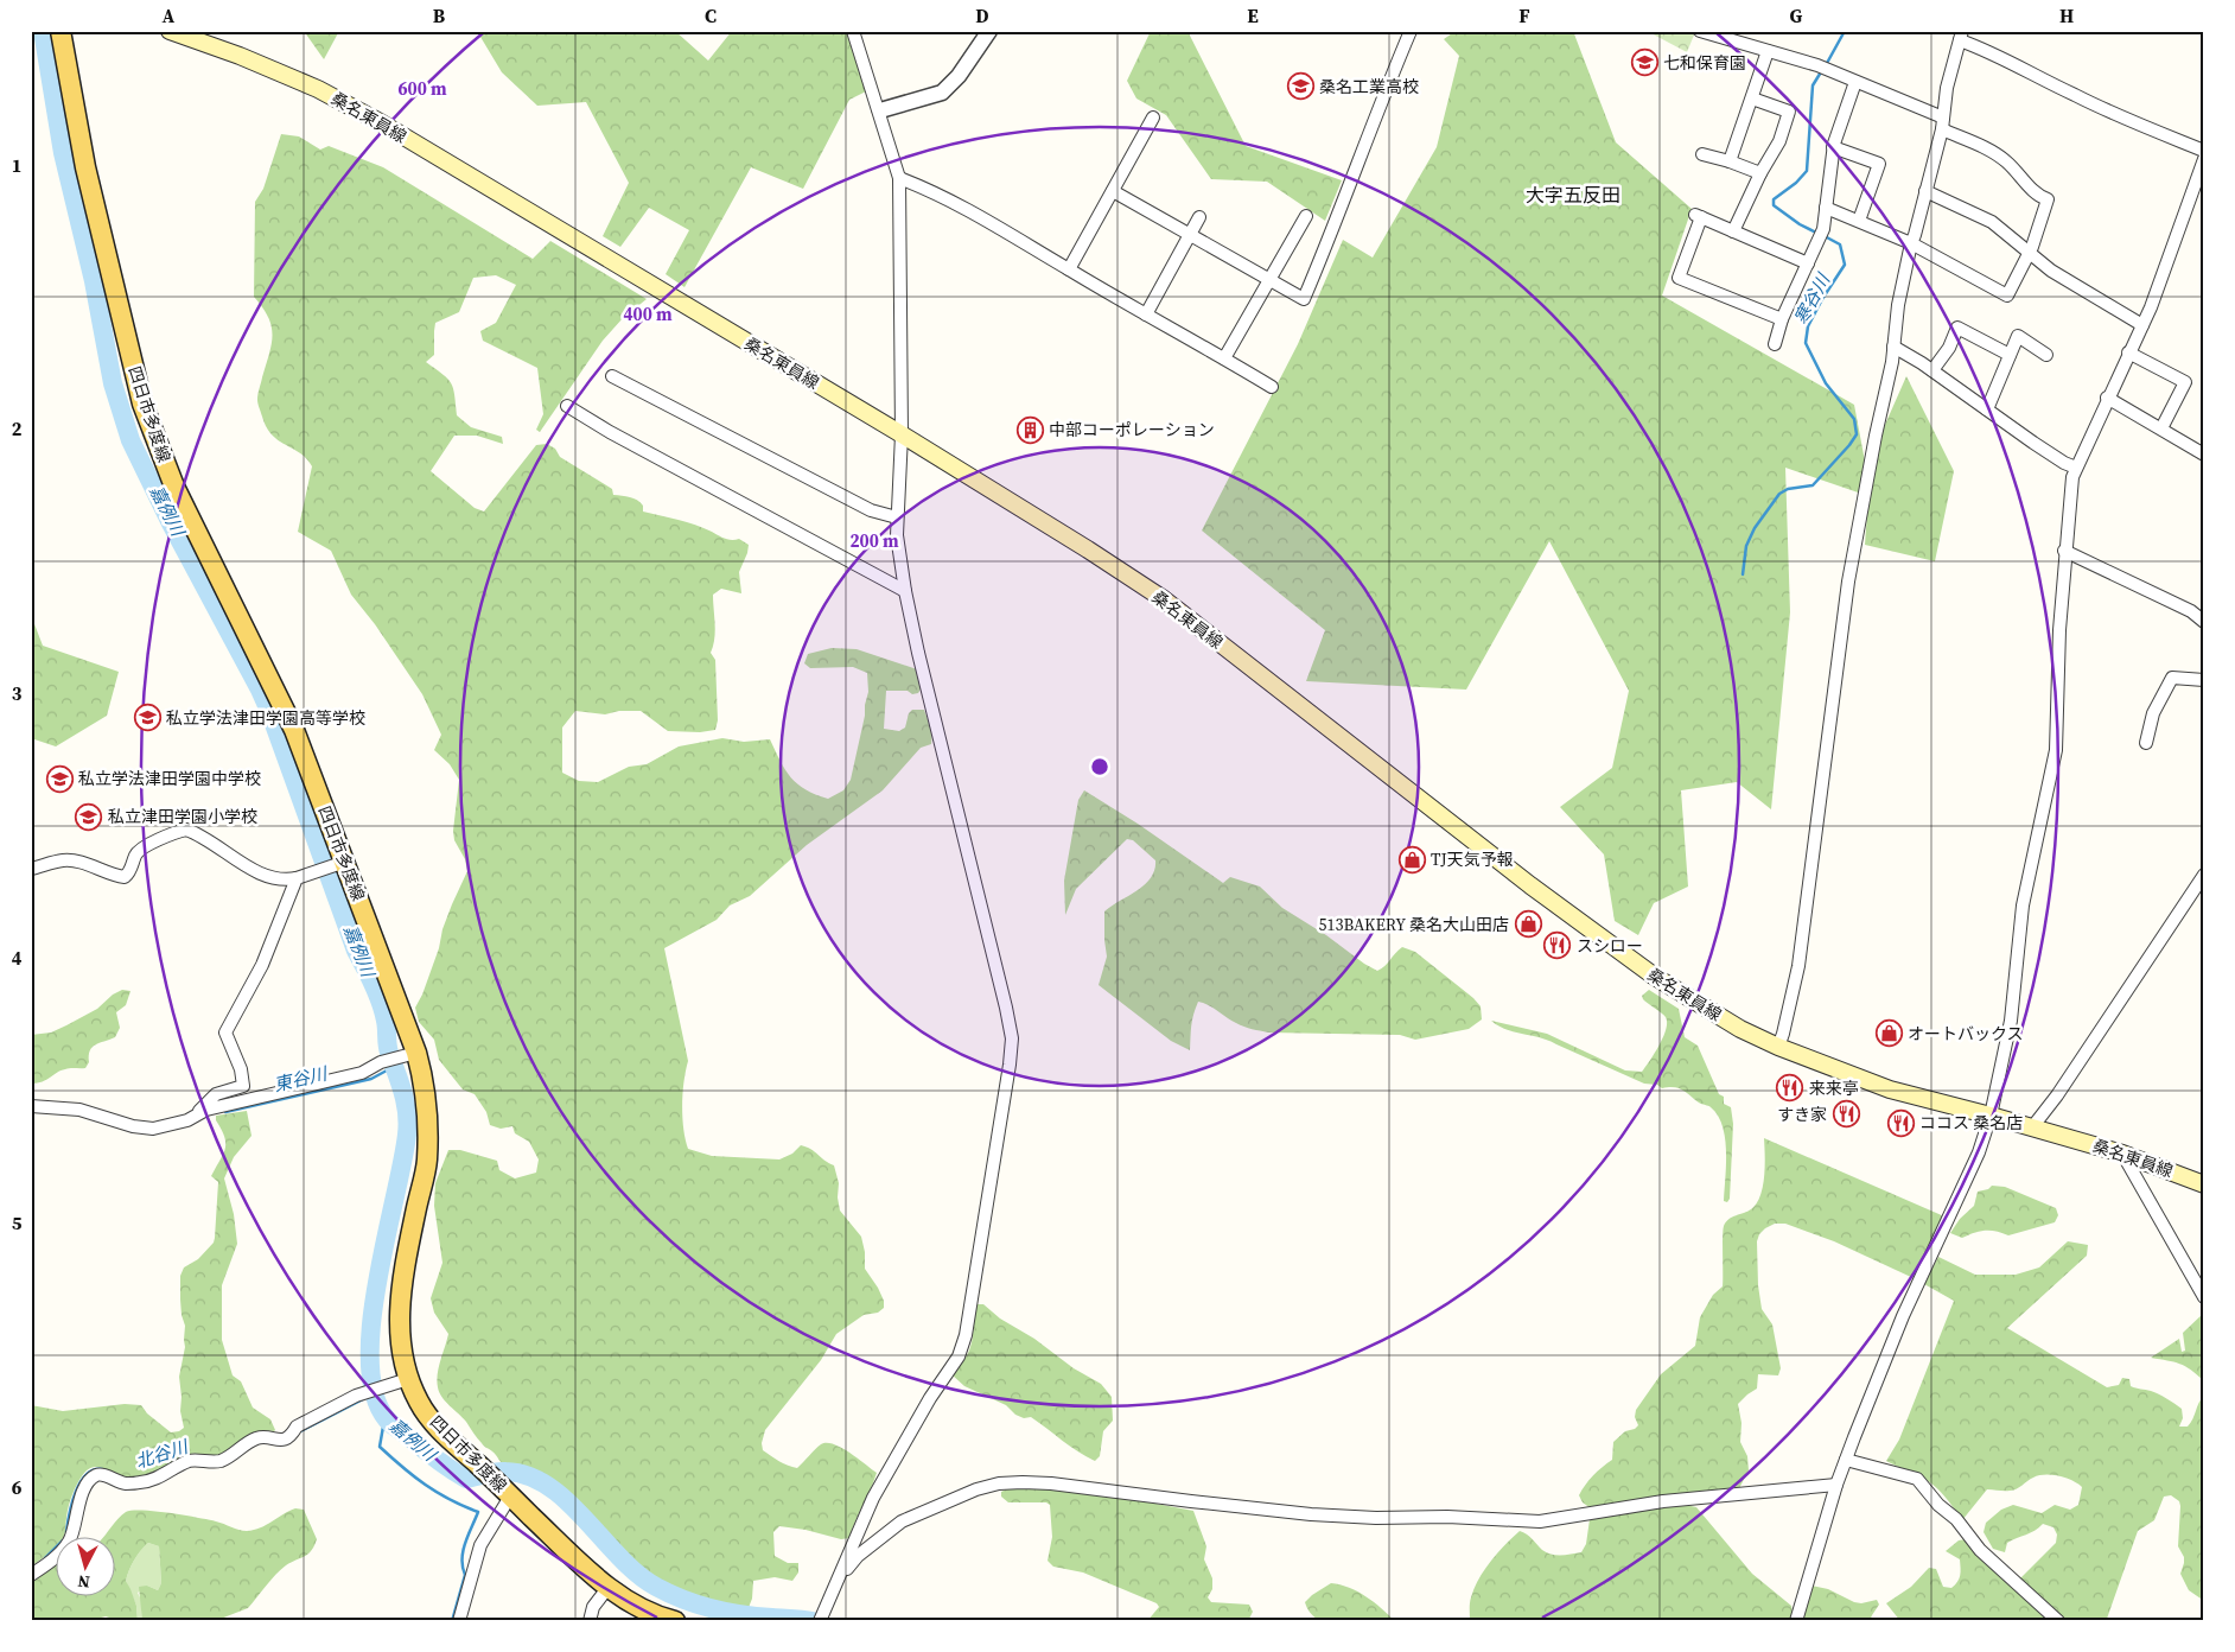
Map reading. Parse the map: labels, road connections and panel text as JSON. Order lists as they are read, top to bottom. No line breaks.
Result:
{"streets":{"main road":["桑名東員線","四日市多度線"]},"districts":["大字五反田"],"water":["寒谷川","嘉例川","東谷川","北谷川"],"places":{"school or university":["七和保育園","桑名工業高校","私立学法津田学園高等学校","私立学法津田学園中学校","私立津田学園小学校"],"building":["中部コーポレーション"],"shop":["TJ天気予報","513BAKERY 桑名大山田店","オートバックス"],"restaurant":["スシロー","来来亭","すき家","ココス 桑名店"]},"north":"bottom","grid":{"columns":["A","B","C","D","E","F","G","H"],"rows":["1","2","3","4","5","6"]},"rings":["600 m","400 m","200 m"]}
